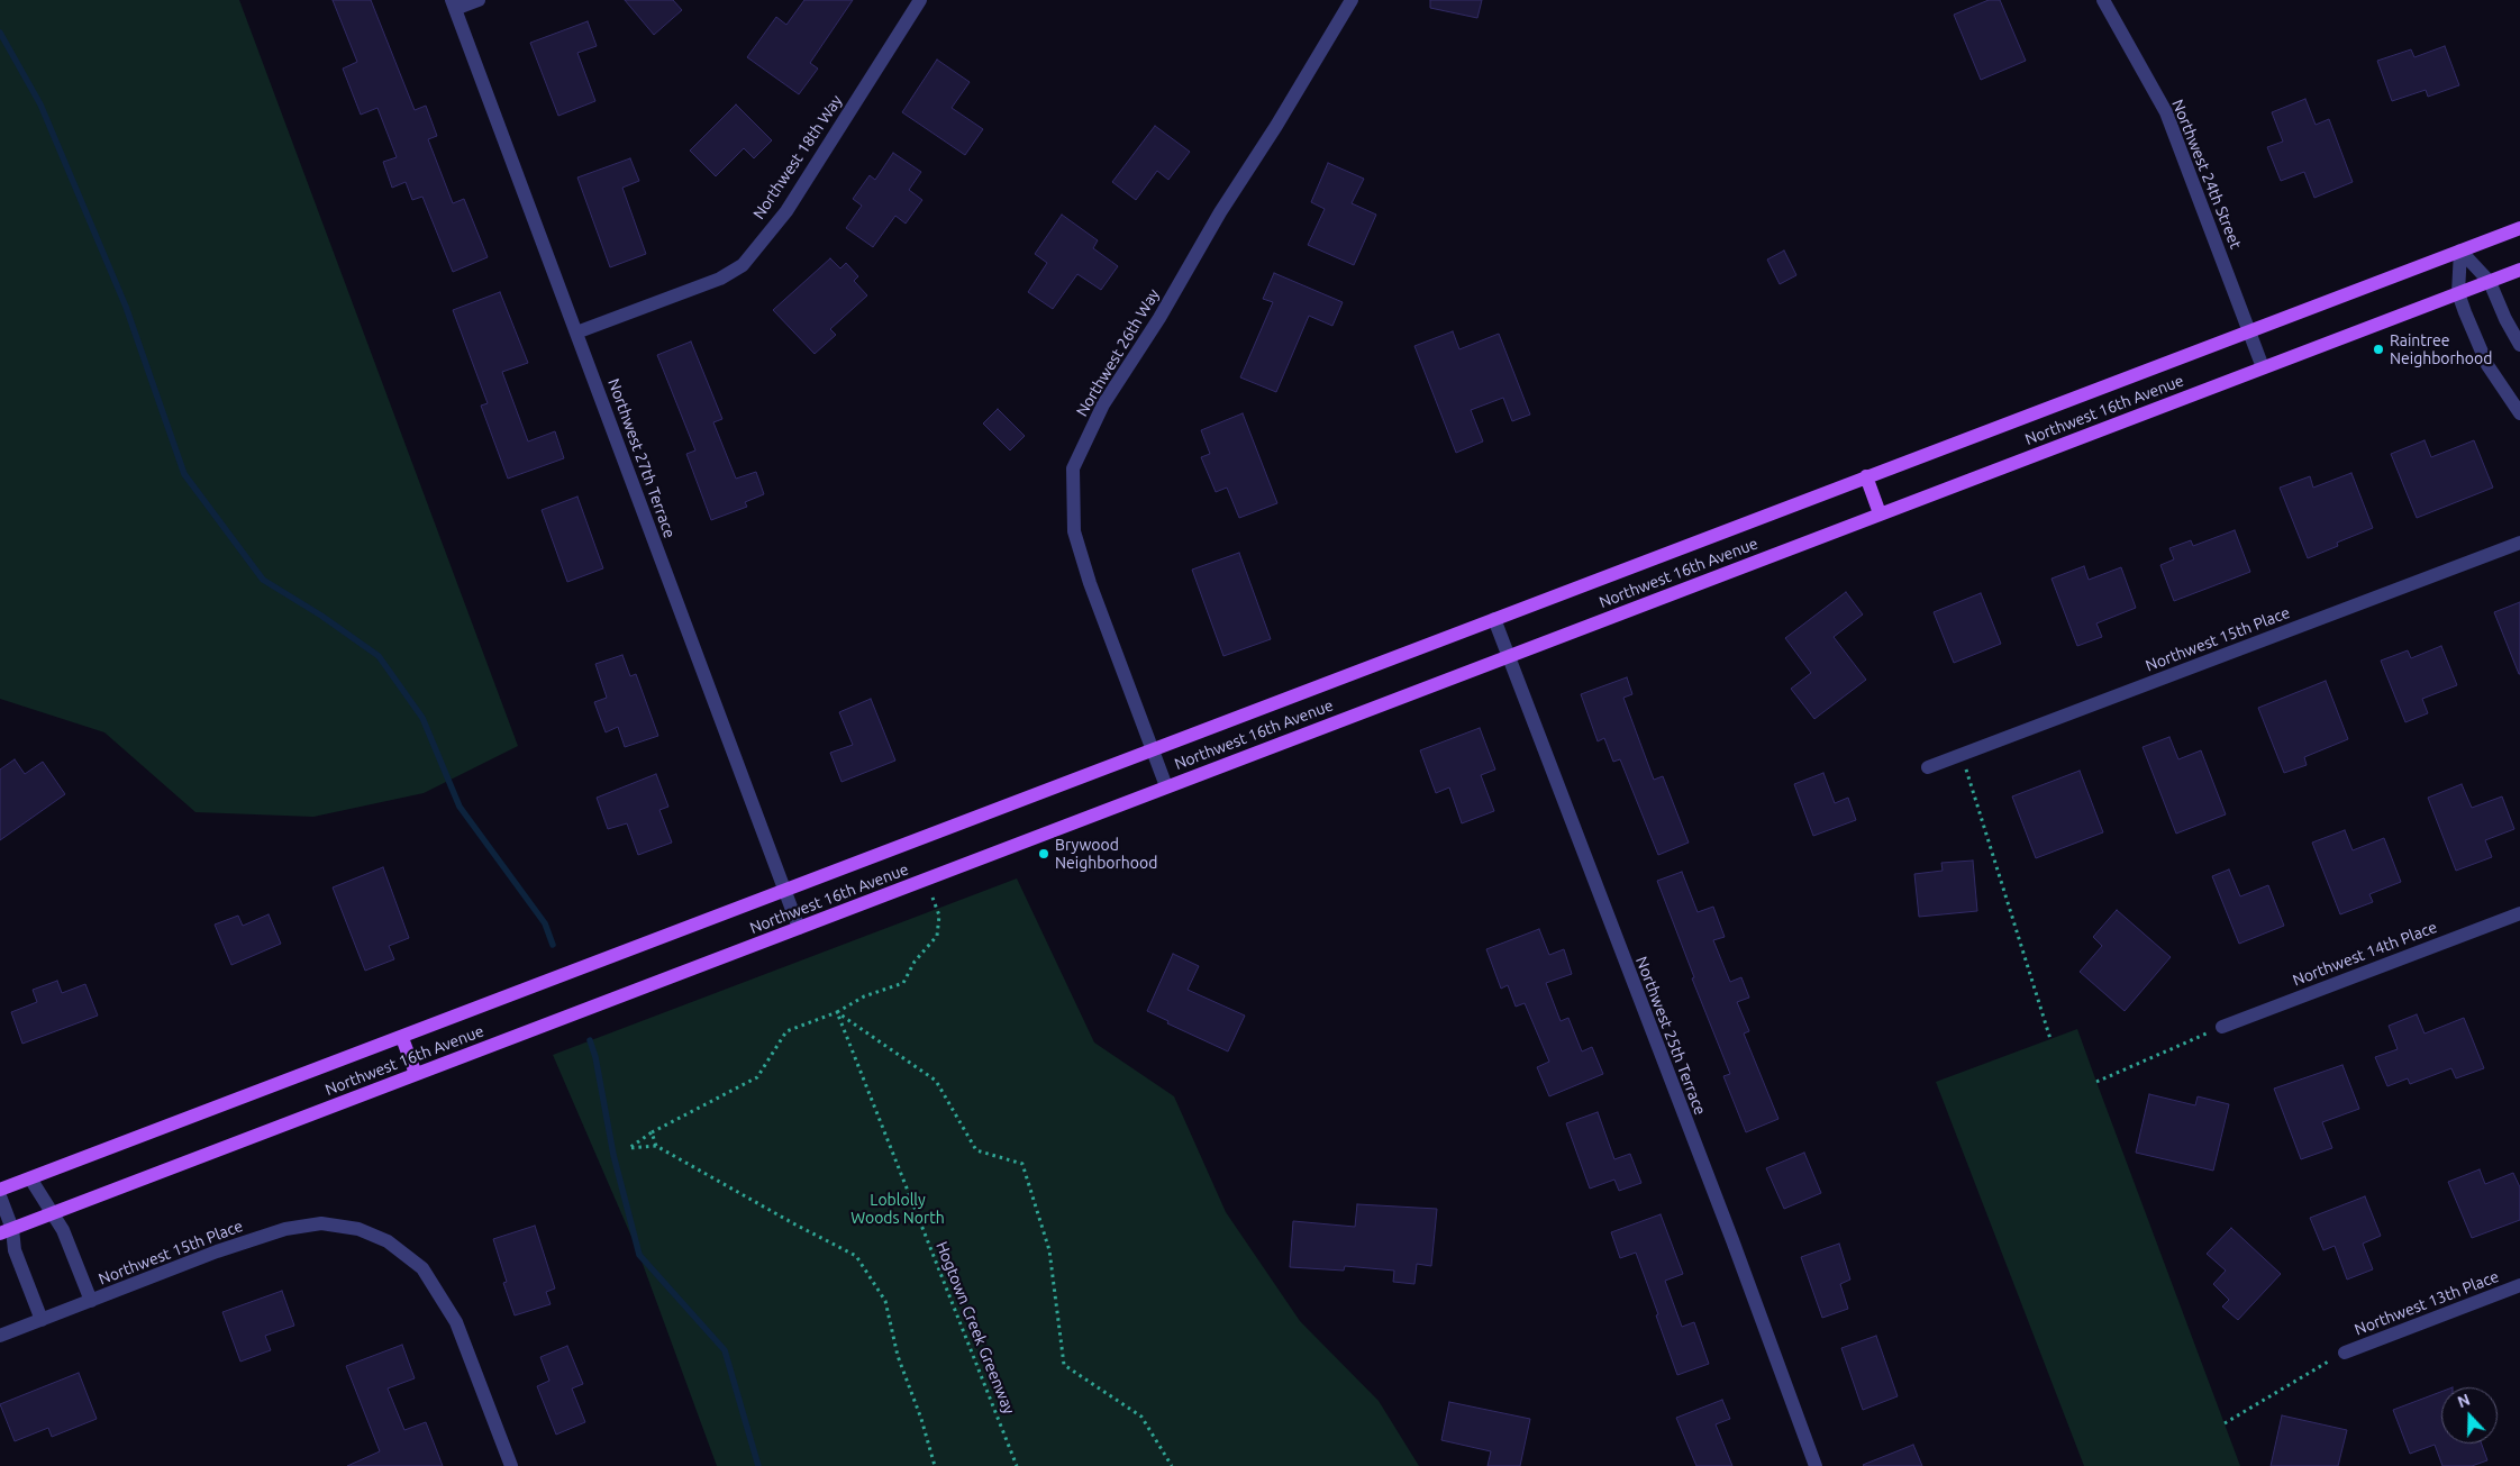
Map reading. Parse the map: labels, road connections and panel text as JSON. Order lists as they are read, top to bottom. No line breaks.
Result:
{"streets":{"main road":["Northwest 16th Avenue"],"street":["Northwest 18th Way","Northwest 24th Street","Northwest 26th Way","Northwest 27th Terrace","Northwest 15th Place","Northwest 14th Place","Northwest 25th Terrace","Northwest 13th Place"],"path":["Hogtown Creek Greenway"]},"crossings":[["Northwest 18th Way","Northwest 27th Terrace"],["Northwest 24th Street","Northwest 16th Avenue"],["Northwest 26th Way","Northwest 16th Avenue"],["Northwest 16th Avenue","Northwest 27th Terrace"],["Northwest 16th Avenue","Northwest 25th Terrace"]],"parks":["Loblolly Woods North"],"places":["Raintree Neighborhood","Brywood Neighborhood"],"north":"top"}
